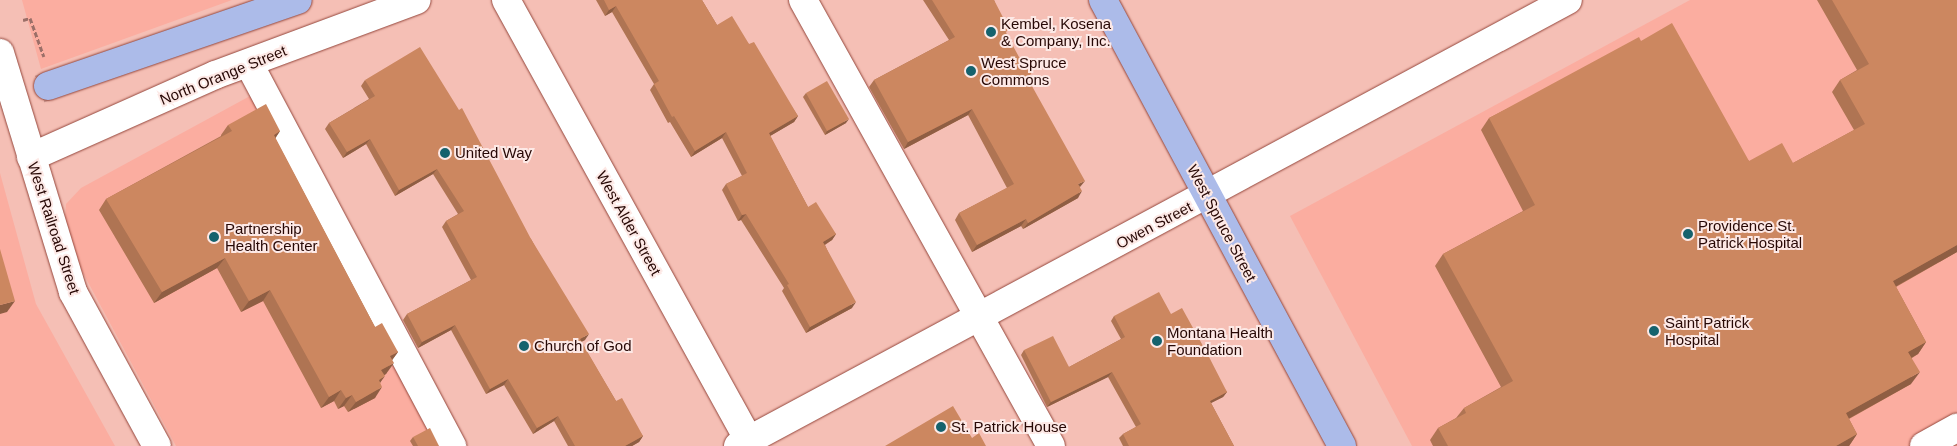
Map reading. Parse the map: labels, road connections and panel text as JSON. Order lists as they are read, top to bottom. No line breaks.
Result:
{"streets":{"main road":["West Spruce Street"],"street":["North Orange Street","West Alder Street","Owen Street","West Railroad Street"]},"crossings":[["North Orange Street","West Railroad Street"],["West Alder Street","Owen Street"],["West Spruce Street","Owen Street"]],"places":["Kembel, Kosena & Company, Inc.","West Spruce Commons","United Way","Providence St. Patrick Hospital","Partnership Health Center","Saint Patrick Hospital","Montana Health Foundation","Church of God","St. Patrick House"]}
